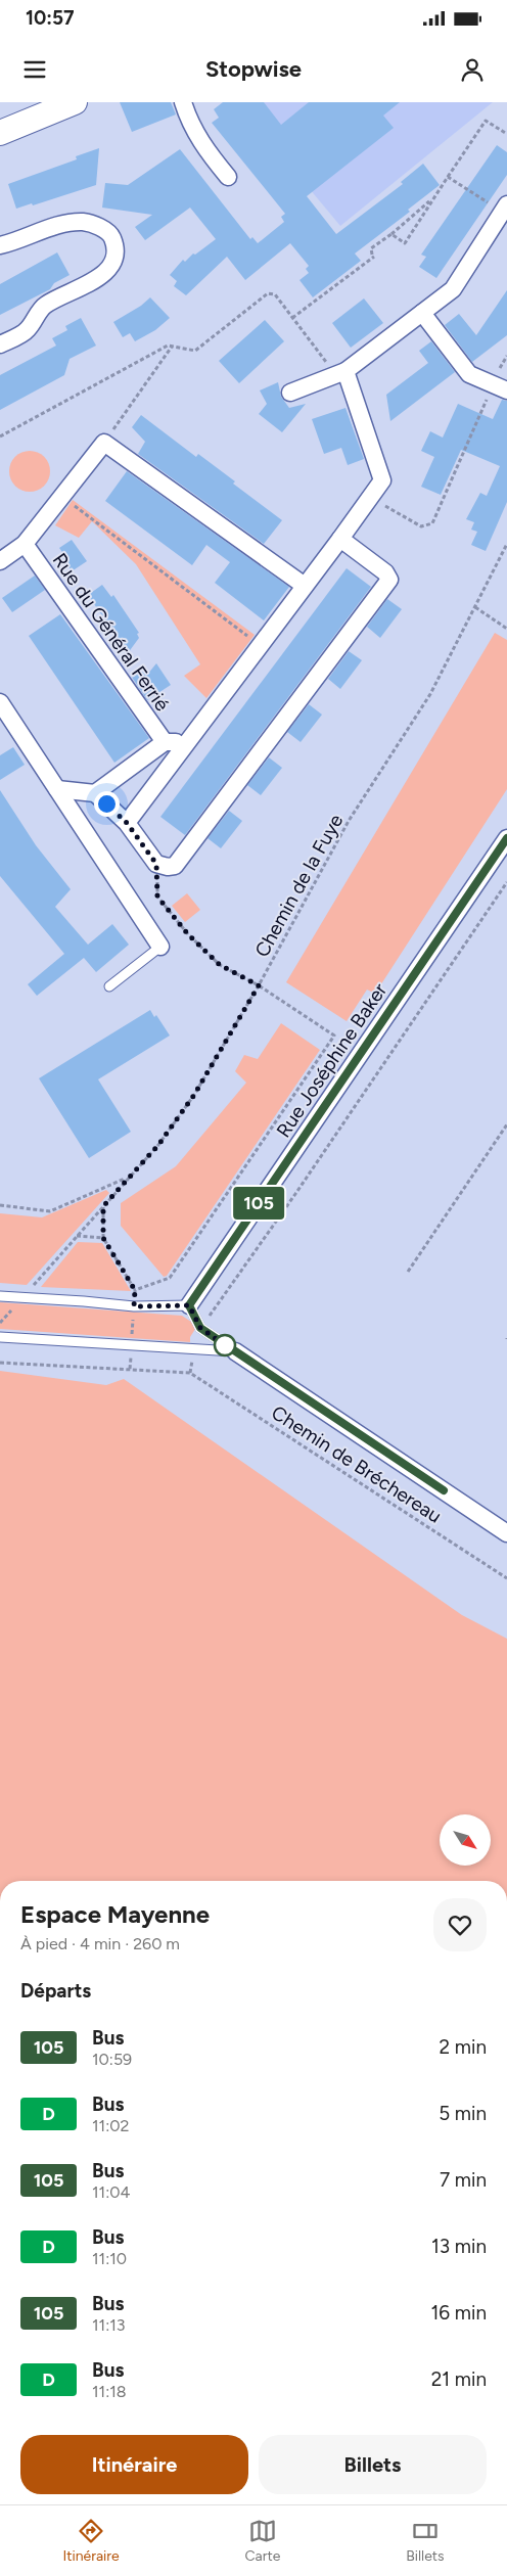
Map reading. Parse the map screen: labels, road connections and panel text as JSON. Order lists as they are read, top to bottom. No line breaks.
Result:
{"streets":{"street":["Rue du Général Ferrié","Rue Joséphine Baker"],"path":["Chemin de la Fuye","Chemin de Bréchereau"]},"lines":["bus line 105"],"north":"bottom right","page":{"status":"10:57","header":"Stopwise","on_map":"105","heading":[["Espace Mayenne","À pied · 4 min · 260 m"],"Départs"],"list":[{"mark":"105","name":"Bus","note":"10:59","value":"2 min"},{"mark":"D","name":"Bus","note":"11:02","value":"5 min"},{"mark":"105","name":"Bus","note":"11:04","value":"7 min"},{"mark":"D","name":"Bus","note":"11:10","value":"13 min"},{"mark":"105","name":"Bus","note":"11:13","value":"16 min"},{"mark":"D","name":"Bus","note":"11:18","value":"21 min"}],"buttons":["Itinéraire","Billets"],"tabs":["Itinéraire","Carte","Billets"]}}
